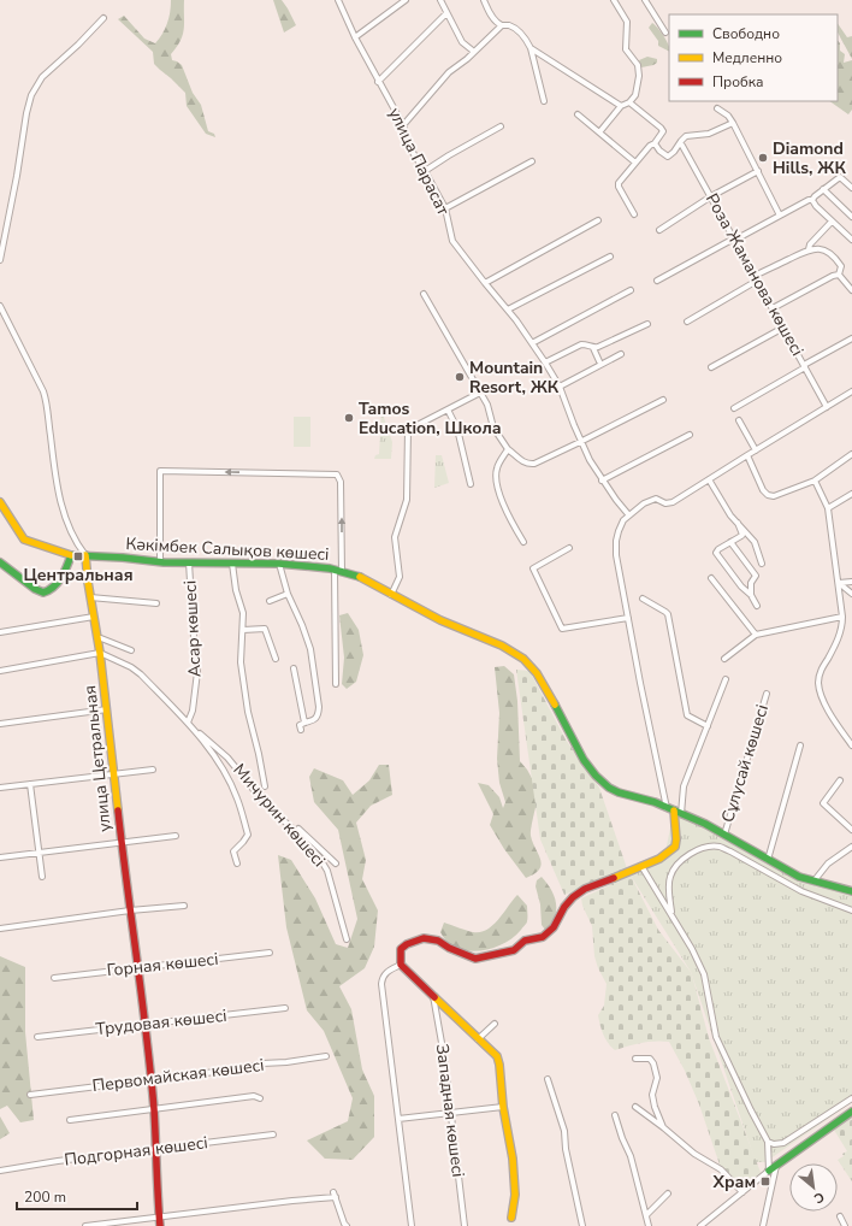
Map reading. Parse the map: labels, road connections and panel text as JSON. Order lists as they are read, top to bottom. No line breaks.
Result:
{"streets":{"street":["улица Парасат","Роза Жаманова көшесі","Кәкімбек Салықов көшесі","Асар көшесі","улица Цетральная","Сұлусай көшесі","Мичурин көшесі","Горная көшесі","Трудовая көшесі","Первомайская көшесі","Западная көшесі","Подгорная көшесі"]},"crossings":[["Кәкімбек Салықов көшесі","Асар көшесі"],["Кәкімбек Салықов көшесі","улица Цетральная"],["Кәкімбек Салықов көшесі","Сұлусай көшесі"],["улица Цетральная","Горная көшесі"],["улица Цетральная","Трудовая көшесі"],["улица Цетральная","Первомайская көшесі"],["улица Цетральная","Подгорная көшесі"]],"places":{"other":["Diamond Hills, ЖК","Mountain Resort, ЖК","Tamos Education, Школа"],"transit":["Центральная","Храм"]},"legend":["Свободно","Медленно","Пробка"],"scale_bar":"200 m","north":"bottom right"}
